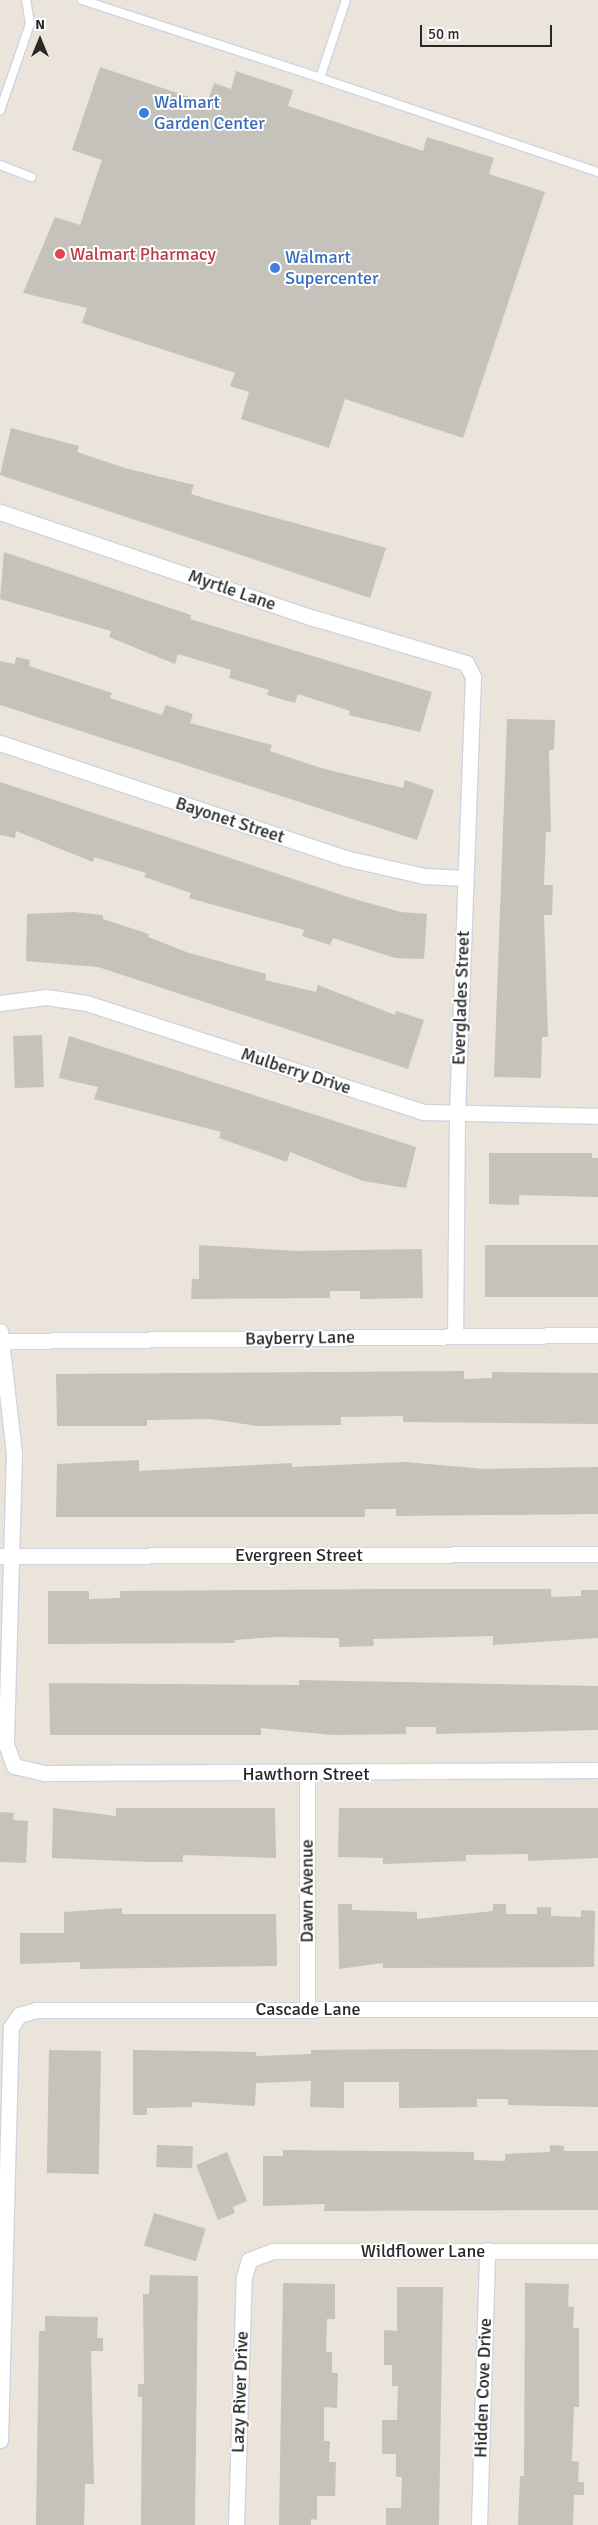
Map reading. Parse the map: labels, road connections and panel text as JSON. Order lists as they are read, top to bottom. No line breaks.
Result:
{"streets":{"street":["Myrtle Lane","Bayonet Street","Everglades Street","Mulberry Drive","Bayberry Lane","Evergreen Street","Hawthorn Street","Dawn Avenue","Cascade Lane","Wildflower Lane","Hidden Cove Drive","Lazy River Drive"]},"crossings":[["Myrtle Lane","Everglades Street"],["Bayonet Street","Everglades Street"],["Everglades Street","Mulberry Drive"],["Everglades Street","Bayberry Lane"],["Evergreen Street","Hawthorn Street"],["Hawthorn Street","Dawn Avenue"],["Dawn Avenue","Cascade Lane"],["Wildflower Lane","Hidden Cove Drive"],["Wildflower Lane","Lazy River Drive"]],"places":["Walmart Garden Center","Walmart Pharmacy","Walmart Supercenter"],"scale_bar":"50 m","north":"top"}
